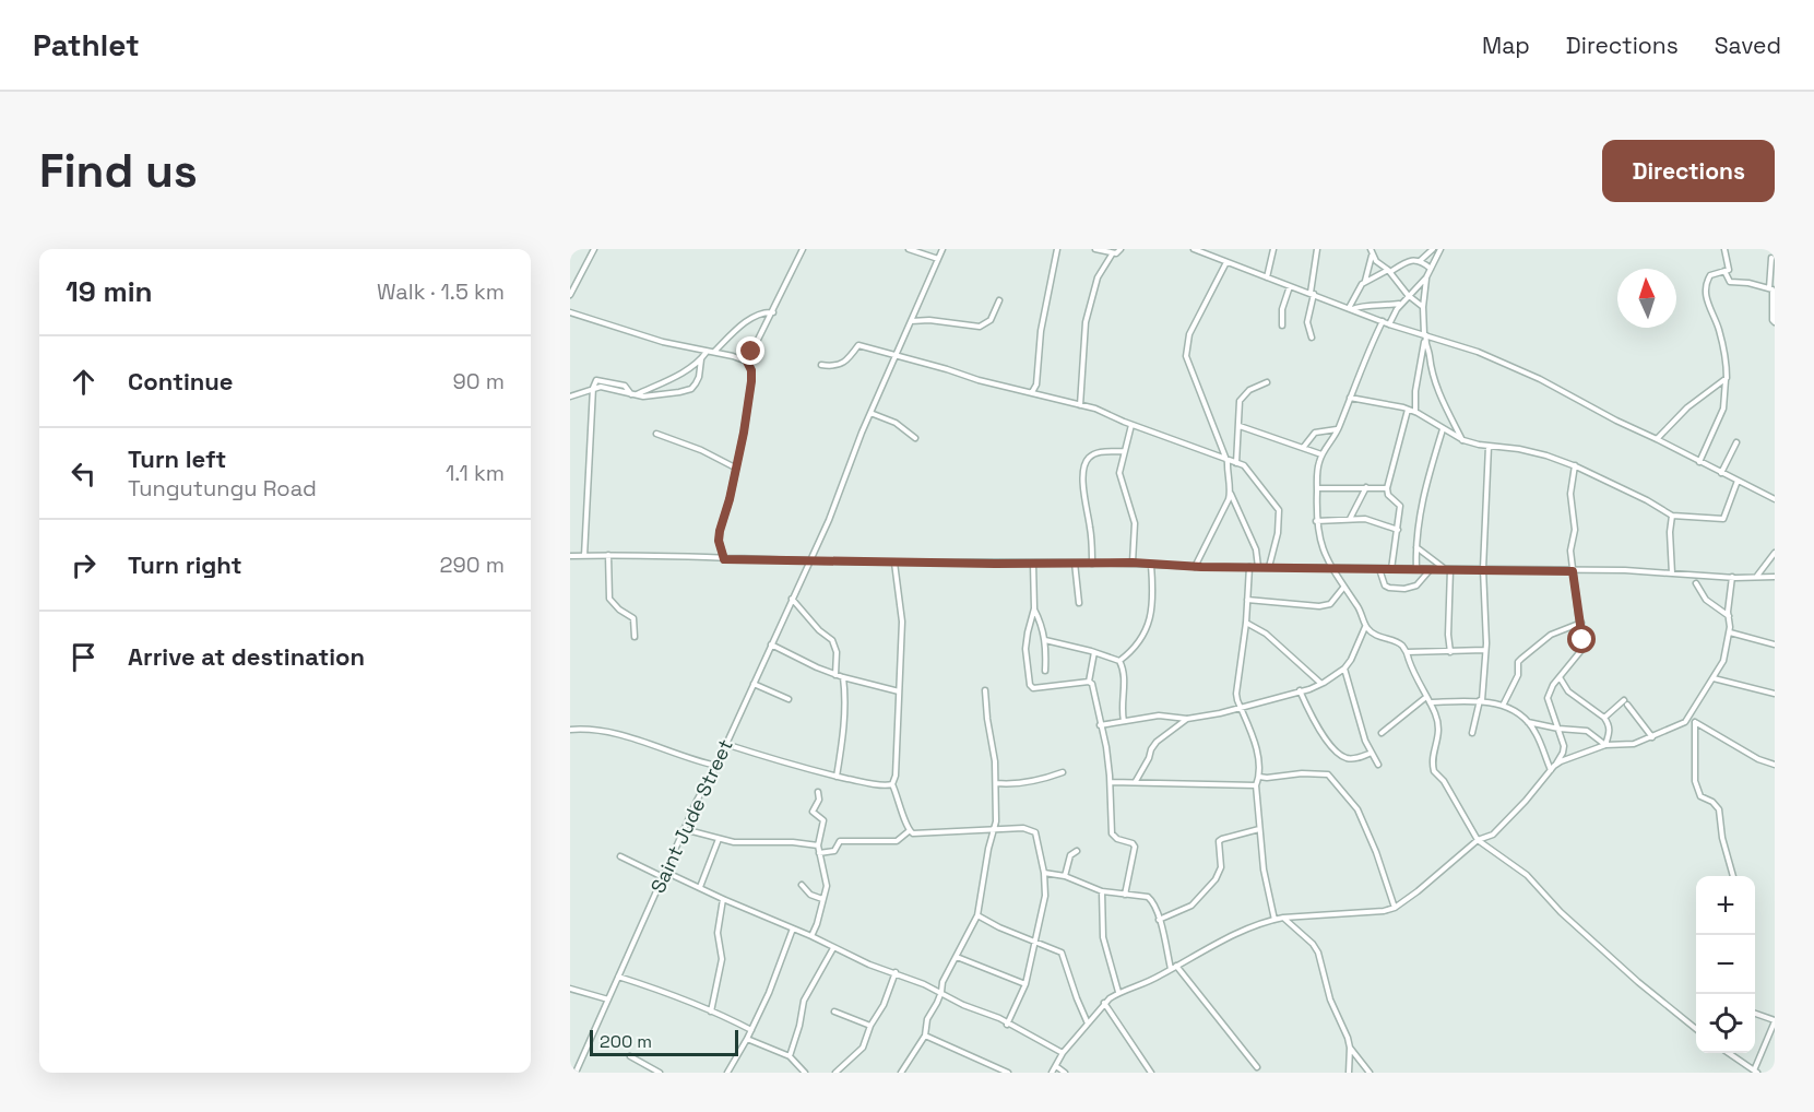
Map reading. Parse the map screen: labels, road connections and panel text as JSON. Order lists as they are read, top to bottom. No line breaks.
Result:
{"streets":{"street":["Saint Jude Street"]},"scale_bar":"200 m","north":"top","page":{"header":"Pathlet","nav":["Map","Directions","Saved"],"buttons":"Directions","title":"Find us","heading":["19 min","Walk · 1.5 km"],"list":[["Continue","90 m"],["Turn left","Tungutungu Road","1.1 km"],["Turn right","290 m"],"Arrive at destination"],"map_buttons":["+","−"],"scale":"200 m"}}
